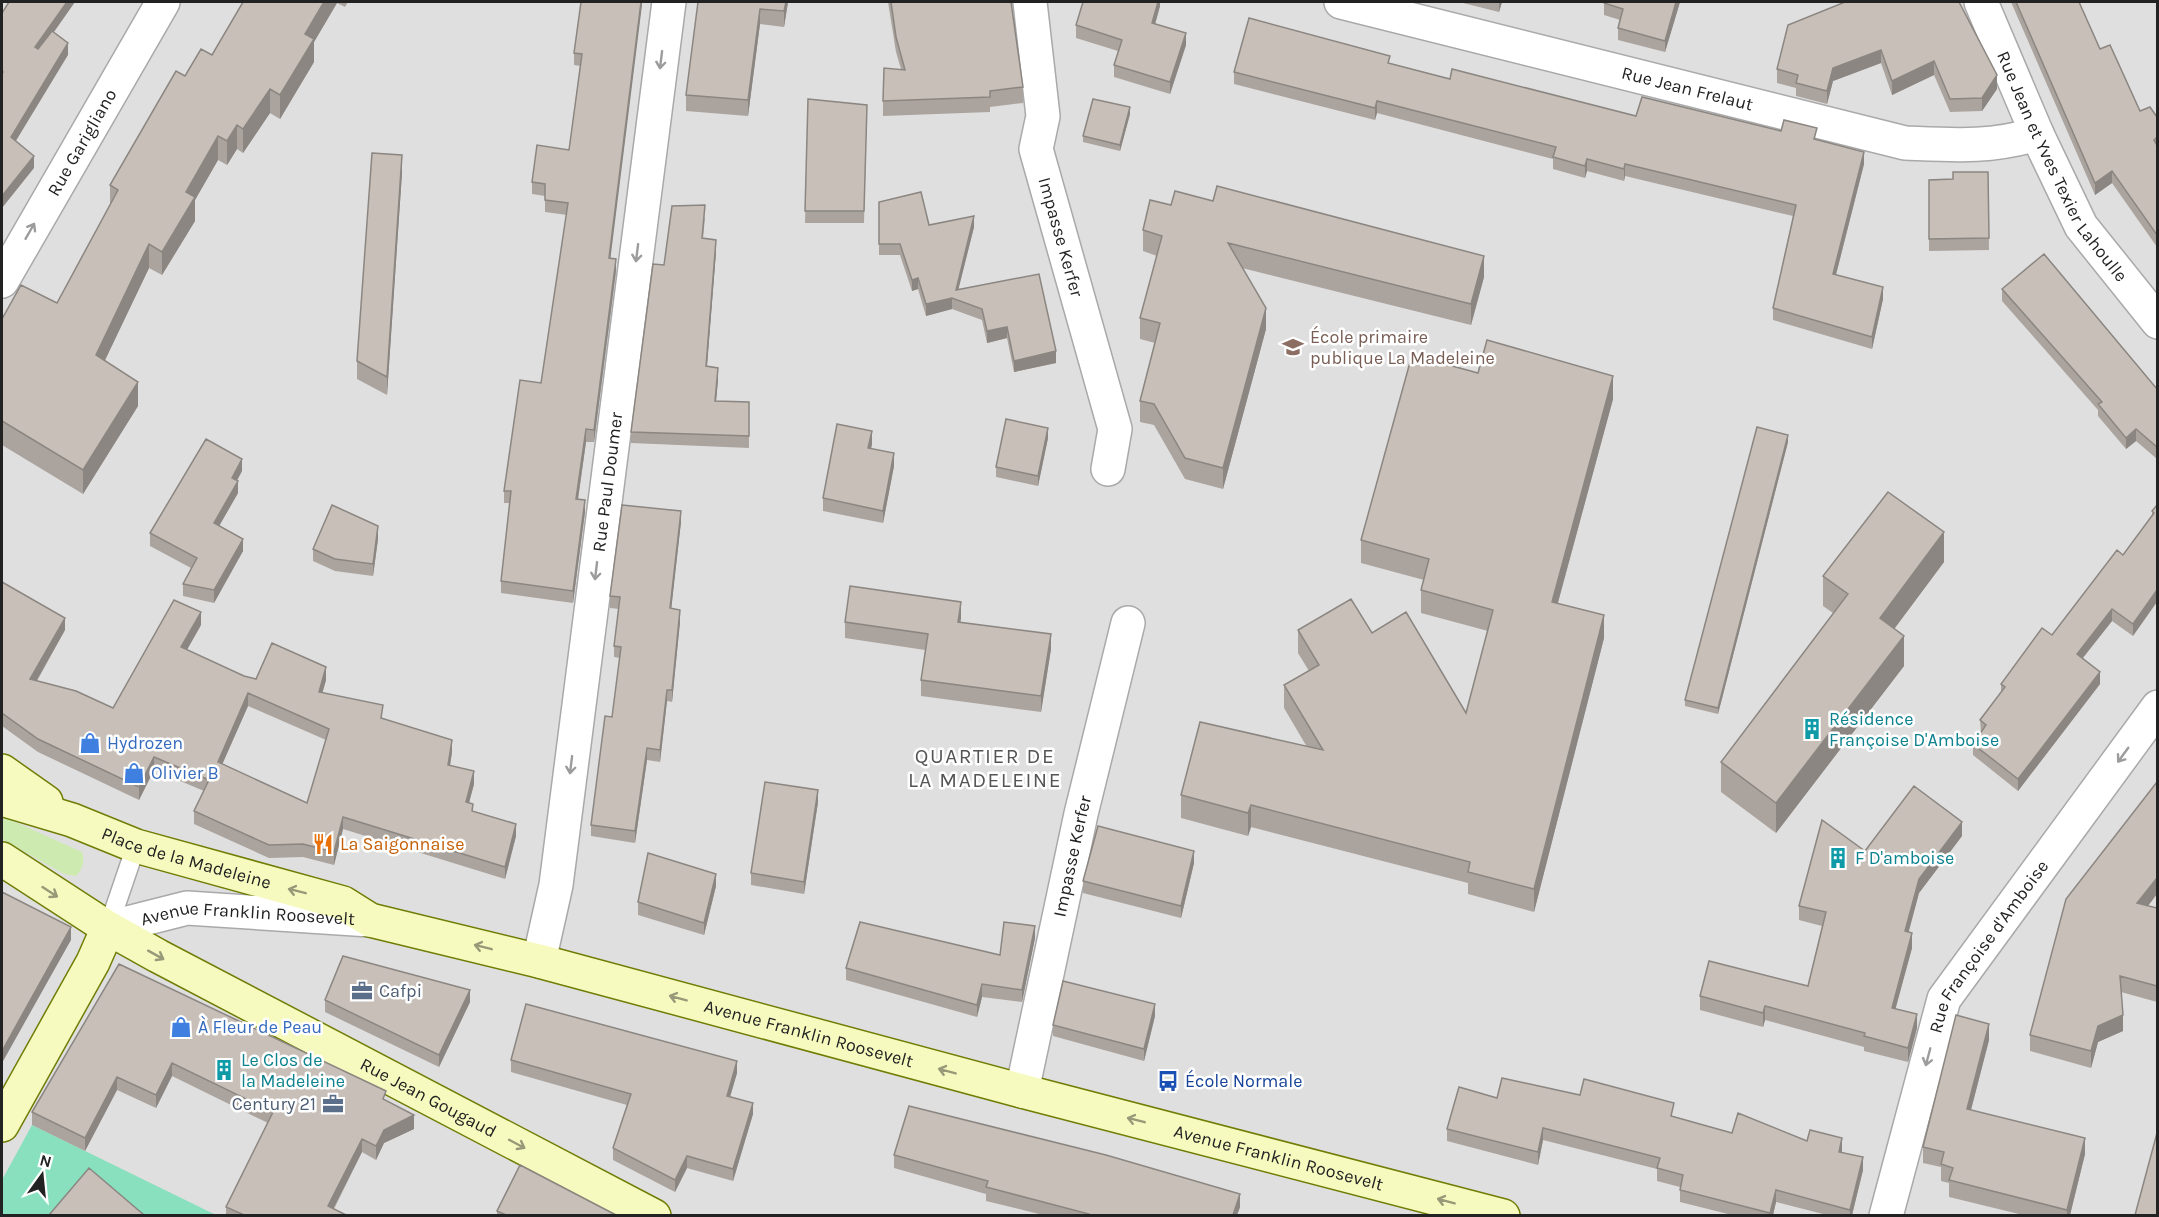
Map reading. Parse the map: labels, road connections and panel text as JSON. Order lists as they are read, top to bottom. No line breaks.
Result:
{"streets":{"main road":["Place de la Madeleine","Avenue Franklin Roosevelt","Rue Jean Gougaud"],"street":["Rue Jean Frelaut","Rue Garigliano","Rue Jean et Yves Texier Lahoulle","Impasse Kerfer","Rue Paul Doumer","Rue Françoise d'Amboise"]},"crossings":[["Rue Jean Frelaut","Rue Jean et Yves Texier Lahoulle"],["Impasse Kerfer","Avenue Franklin Roosevelt"],["Rue Paul Doumer","Avenue Franklin Roosevelt"],["Place de la Madeleine","Avenue Franklin Roosevelt"],["Avenue Franklin Roosevelt","Rue Jean Gougaud"]],"one_way":["Rue Garigliano","Rue Paul Doumer","Place de la Madeleine","Avenue Franklin Roosevelt","Rue Françoise d'Amboise","Rue Jean Gougaud"],"districts":["QUARTIER DE LA MADELEINE"],"places":{"school or university":["École primaire publique La Madeleine"],"building":["Résidence Françoise D'Amboise","F D'amboise","Le Clos de la Madeleine"],"shop":["Hydrozen","Olivier B","À Fleur de Peau"],"restaurant":["La Saigonnaise"],"office":["Cafpi","Century 21"],"bus stop":["École Normale"]},"north":"top"}
